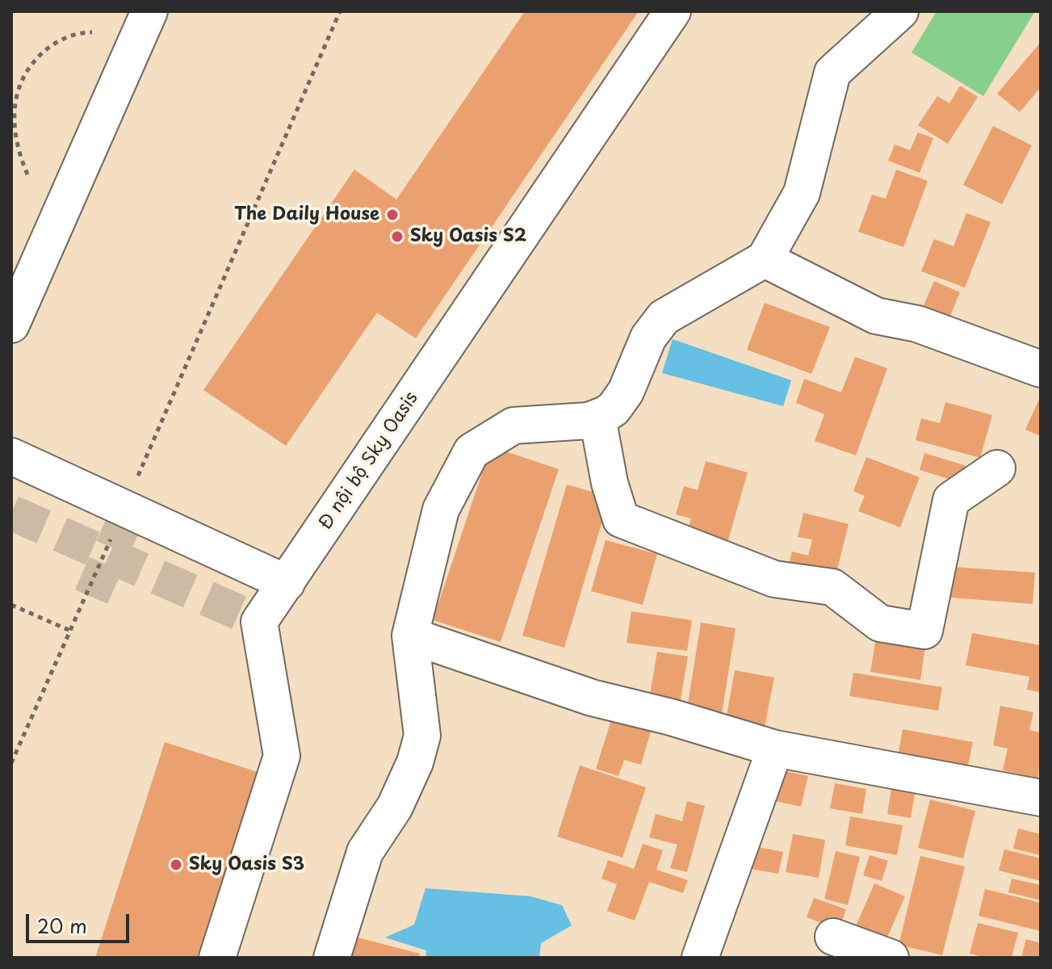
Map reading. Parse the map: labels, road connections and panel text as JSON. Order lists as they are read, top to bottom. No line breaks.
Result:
{"streets":{"street":["Đ nội bộ Sky Oasis"]},"places":["The Daily House","Sky Oasis S2","Sky Oasis S3"],"scale_bar":"20 m"}
